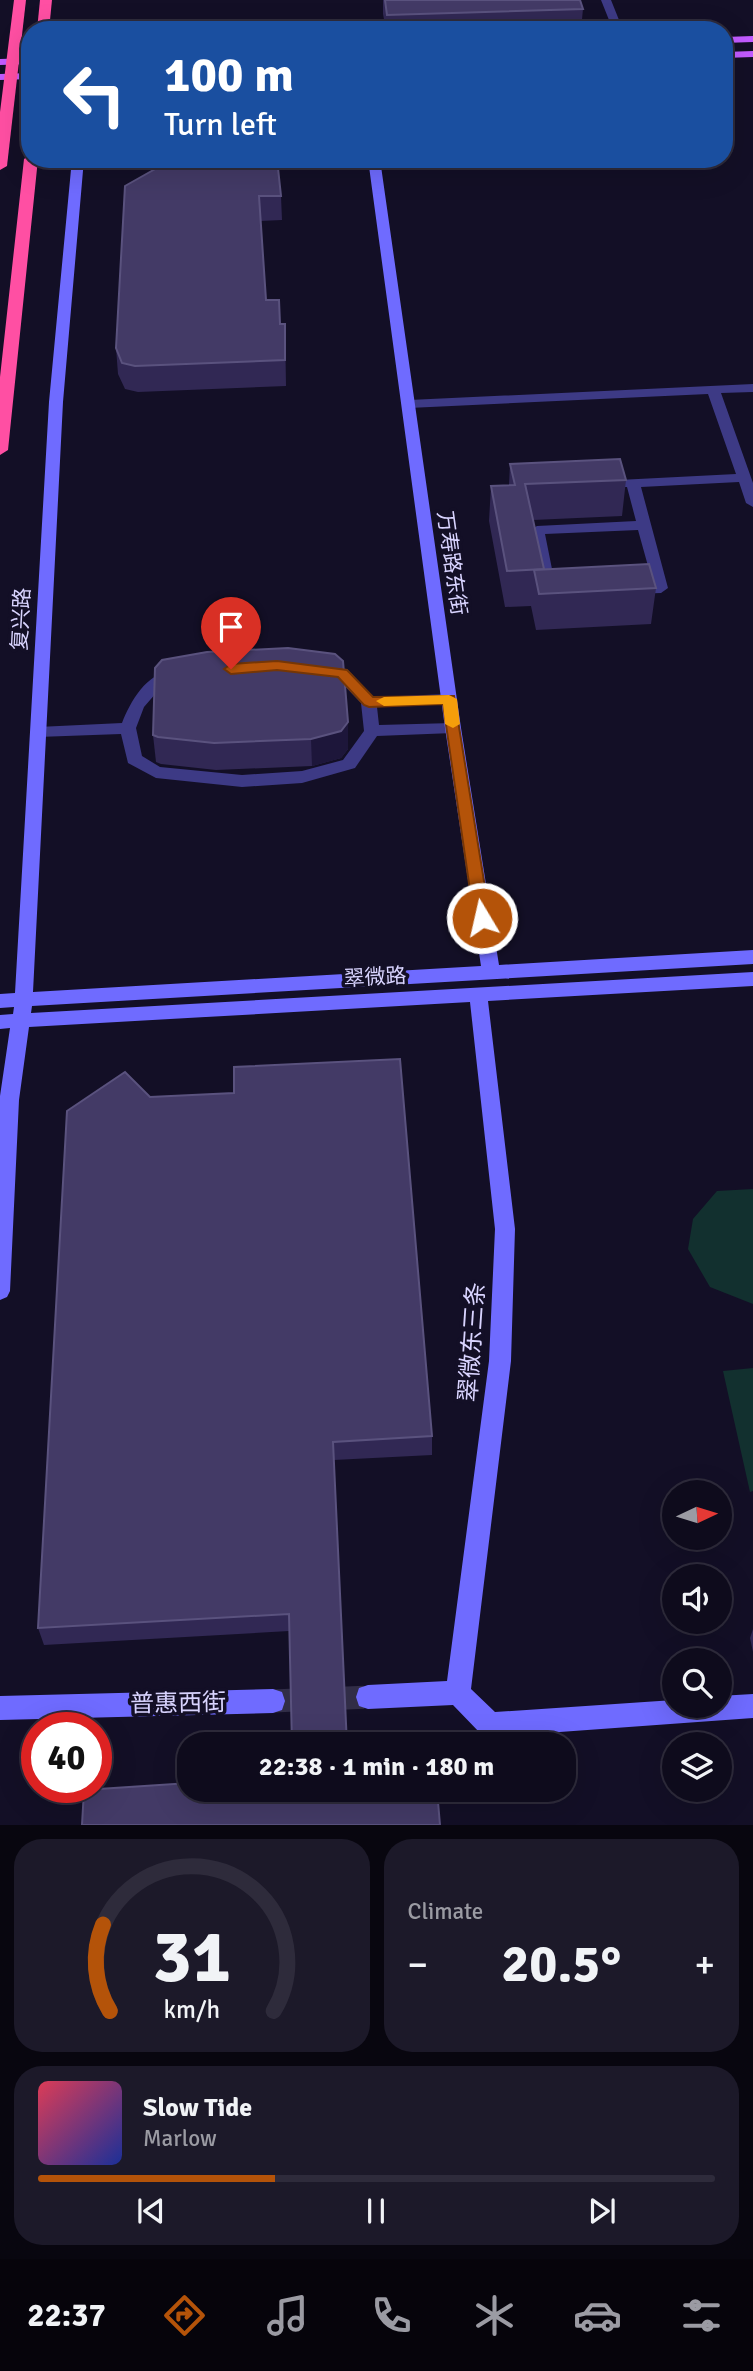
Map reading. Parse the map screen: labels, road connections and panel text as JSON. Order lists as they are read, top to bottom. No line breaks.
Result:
{"streets":{"street":["万寿路东街","复兴路","翠微路","翠微东三条","普惠西街"]},"crossings":[["万寿路东街","翠微路"],["复兴路","翠微路"],["翠微路","翠微东三条"]],"north":"right","page":{"turn":["100 m","Turn left"],"limit":"40","trip":"22:38 · 1 min · 180 m","tile":"Climate","heat":["−","20.5°","+"],"song":["Slow Tide","Marlow"],"tabs":"22:37","gauge":["31","km/h"]}}
